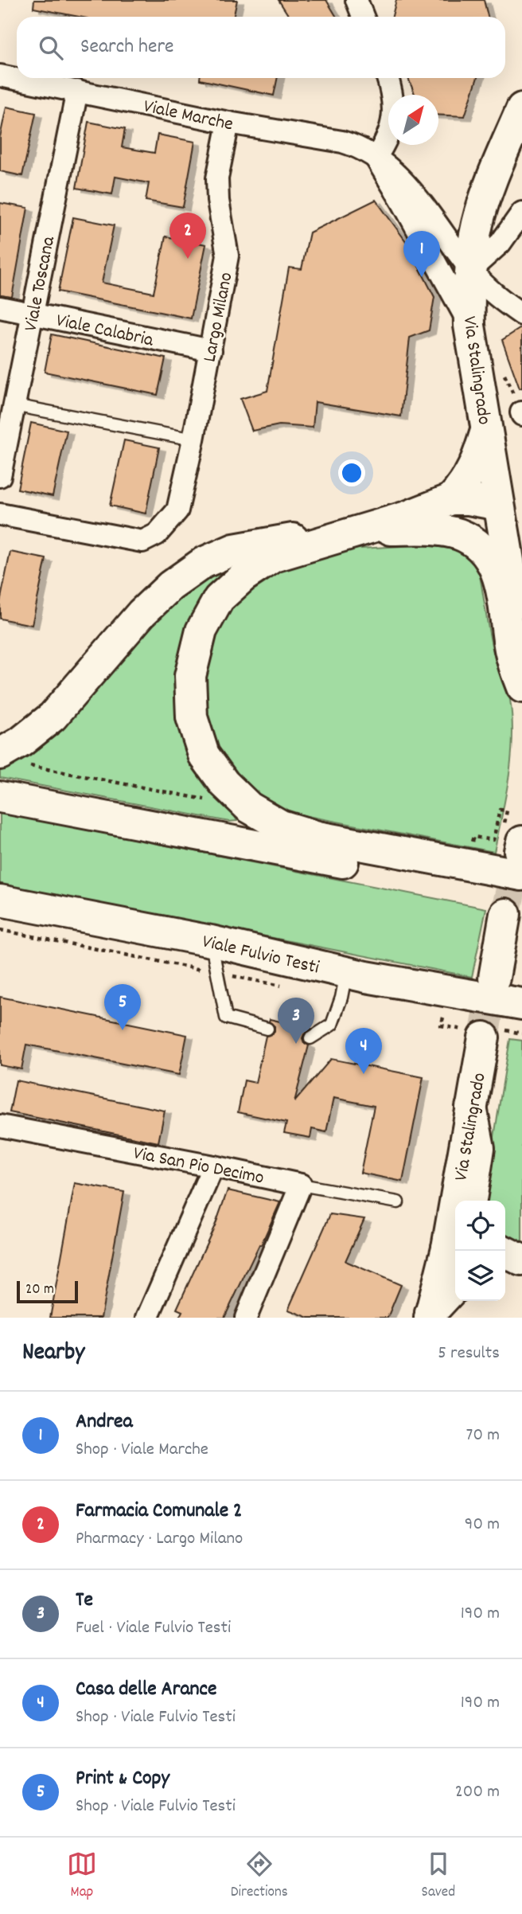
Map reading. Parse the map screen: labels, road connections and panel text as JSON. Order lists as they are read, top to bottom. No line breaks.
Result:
{"streets":{"main road":["Via Stalingrado","Viale Fulvio Testi"],"street":["Viale Marche","Viale Toscana","Largo Milano","Viale Calabria","Via San Pio Decimo"]},"crossings":[["Viale Marche","Viale Toscana"],["Viale Marche","Largo Milano"],["Viale Marche","Via Stalingrado"],["Viale Toscana","Viale Calabria"],["Largo Milano","Viale Calabria"]],"scale_bar":"20 m","north":"top right","page":{"search":"Search here","pins":["2","1","5","3","4"],"scale":"20 m","heading":["Nearby","5 results"],"list":[{"mark":"1","name":"Andrea","note":"Shop · Viale Marche","value":"70 m"},{"mark":"2","name":"Farmacia Comunale 2","note":"Pharmacy · Largo Milano","value":"90 m"},{"mark":"3","name":"Te","note":"Fuel · Viale Fulvio Testi","value":"190 m"},{"mark":"4","name":"Casa delle Arance","note":"Shop · Viale Fulvio Testi","value":"190 m"},{"mark":"5","name":"Print & Copy","note":"Shop · Viale Fulvio Testi","value":"200 m"}],"nav":["Map","Directions","Saved"]}}
